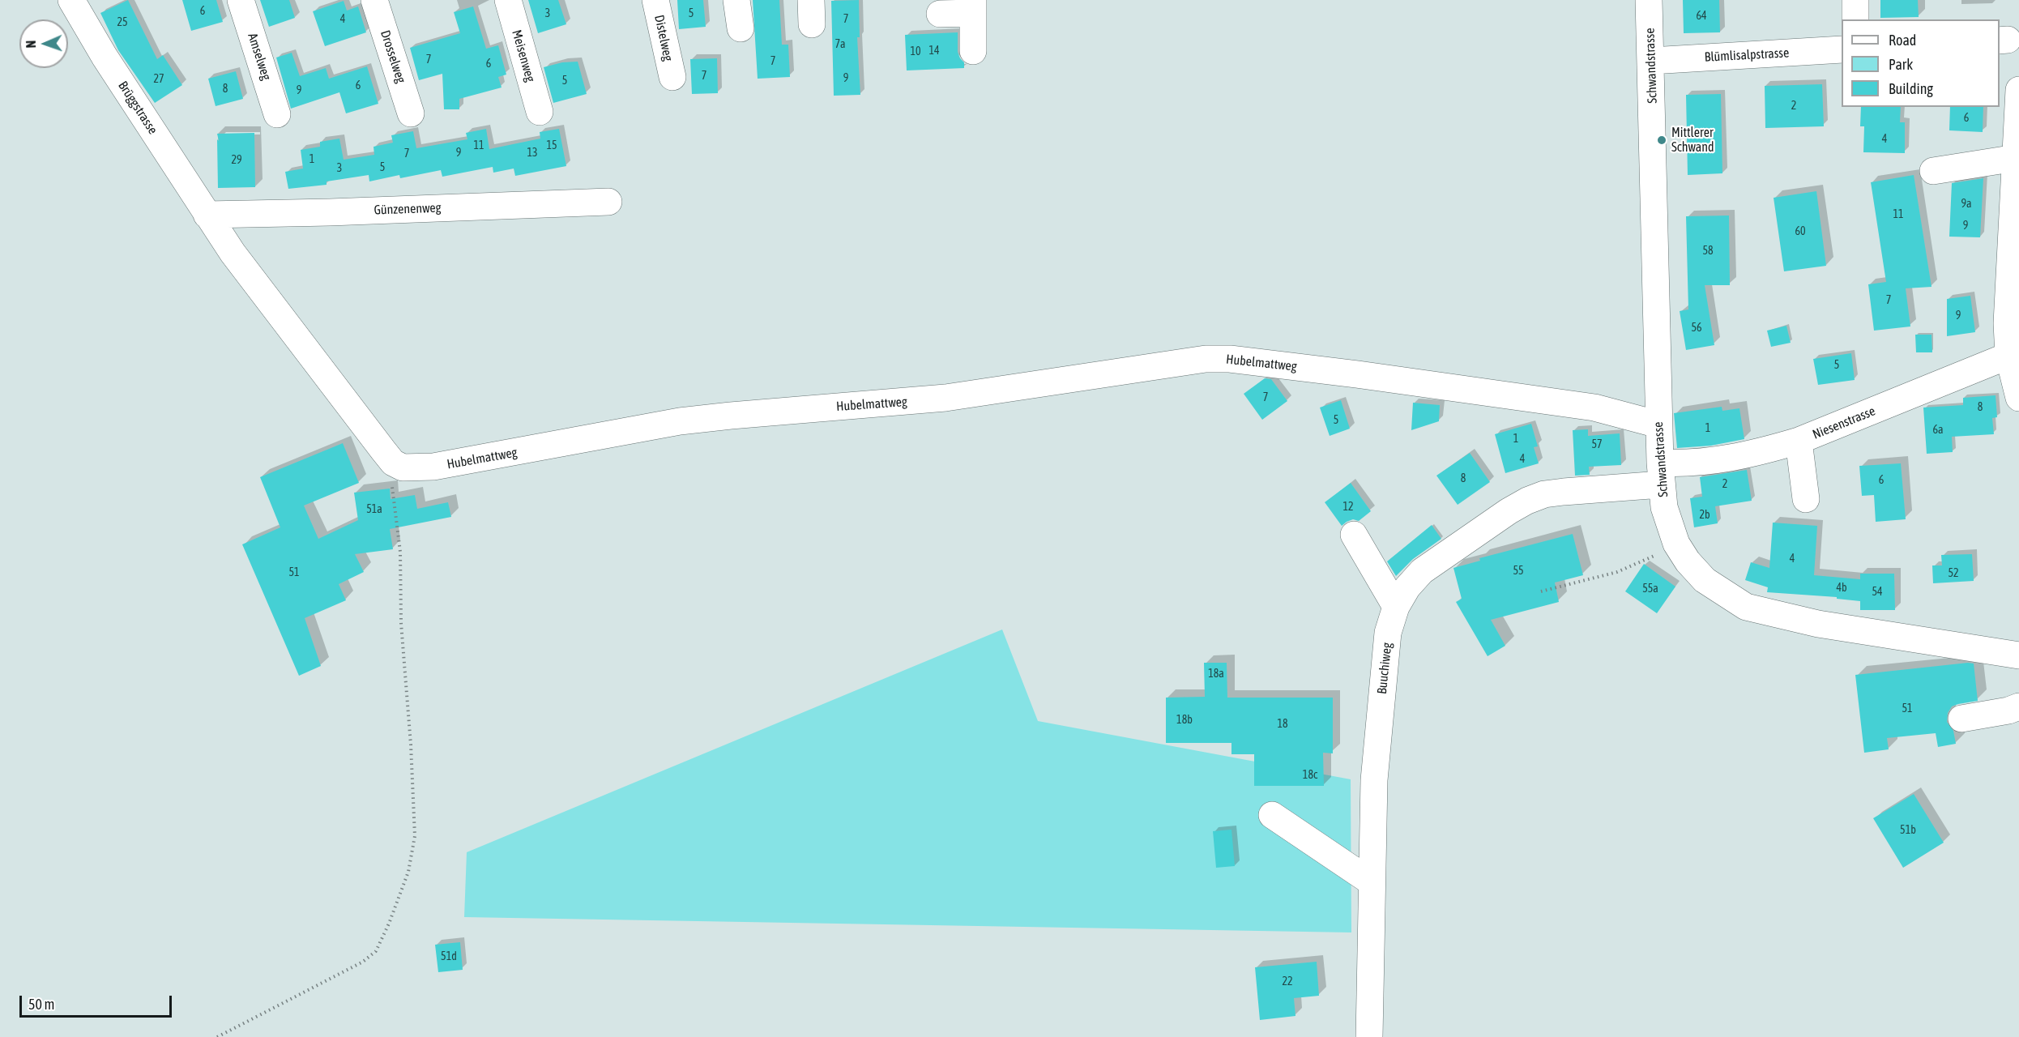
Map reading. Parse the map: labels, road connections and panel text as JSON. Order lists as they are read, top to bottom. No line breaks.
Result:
{"streets":{"street":["Distelweg","Blümlisalpstrasse","Meisenweg","Amselweg","Drosselweg","Schwandstrasse","Brüggstrasse","Günzenenweg","Hubelmattweg","Niesenstrasse","Buuchiweg"]},"crossings":[["Blümlisalpstrasse","Schwandstrasse"],["Schwandstrasse","Hubelmattweg"],["Schwandstrasse","Niesenstrasse"],["Schwandstrasse","Buuchiweg"],["Brüggstrasse","Günzenenweg"],["Niesenstrasse","Buuchiweg"]],"places":["Mittlerer Schwand"],"house_numbers":["6","3","5","64","4","7","25","7a","14","10","7","7","6","7","9","27","5","6","8","9","2","6","4","11","15","9","13","7","1","29","5","3","9a","11","9","60","58","7","9","56","5","7","8","5","1","6a","1","57","4","8","6","2","12","51a","2b","4","55","51","52","4b","55a","54","18a","51","18b","18","18c","51b","51d","22"],"legend":["Road","Park","Building"],"scale_bar":"50 m","north":"left"}
